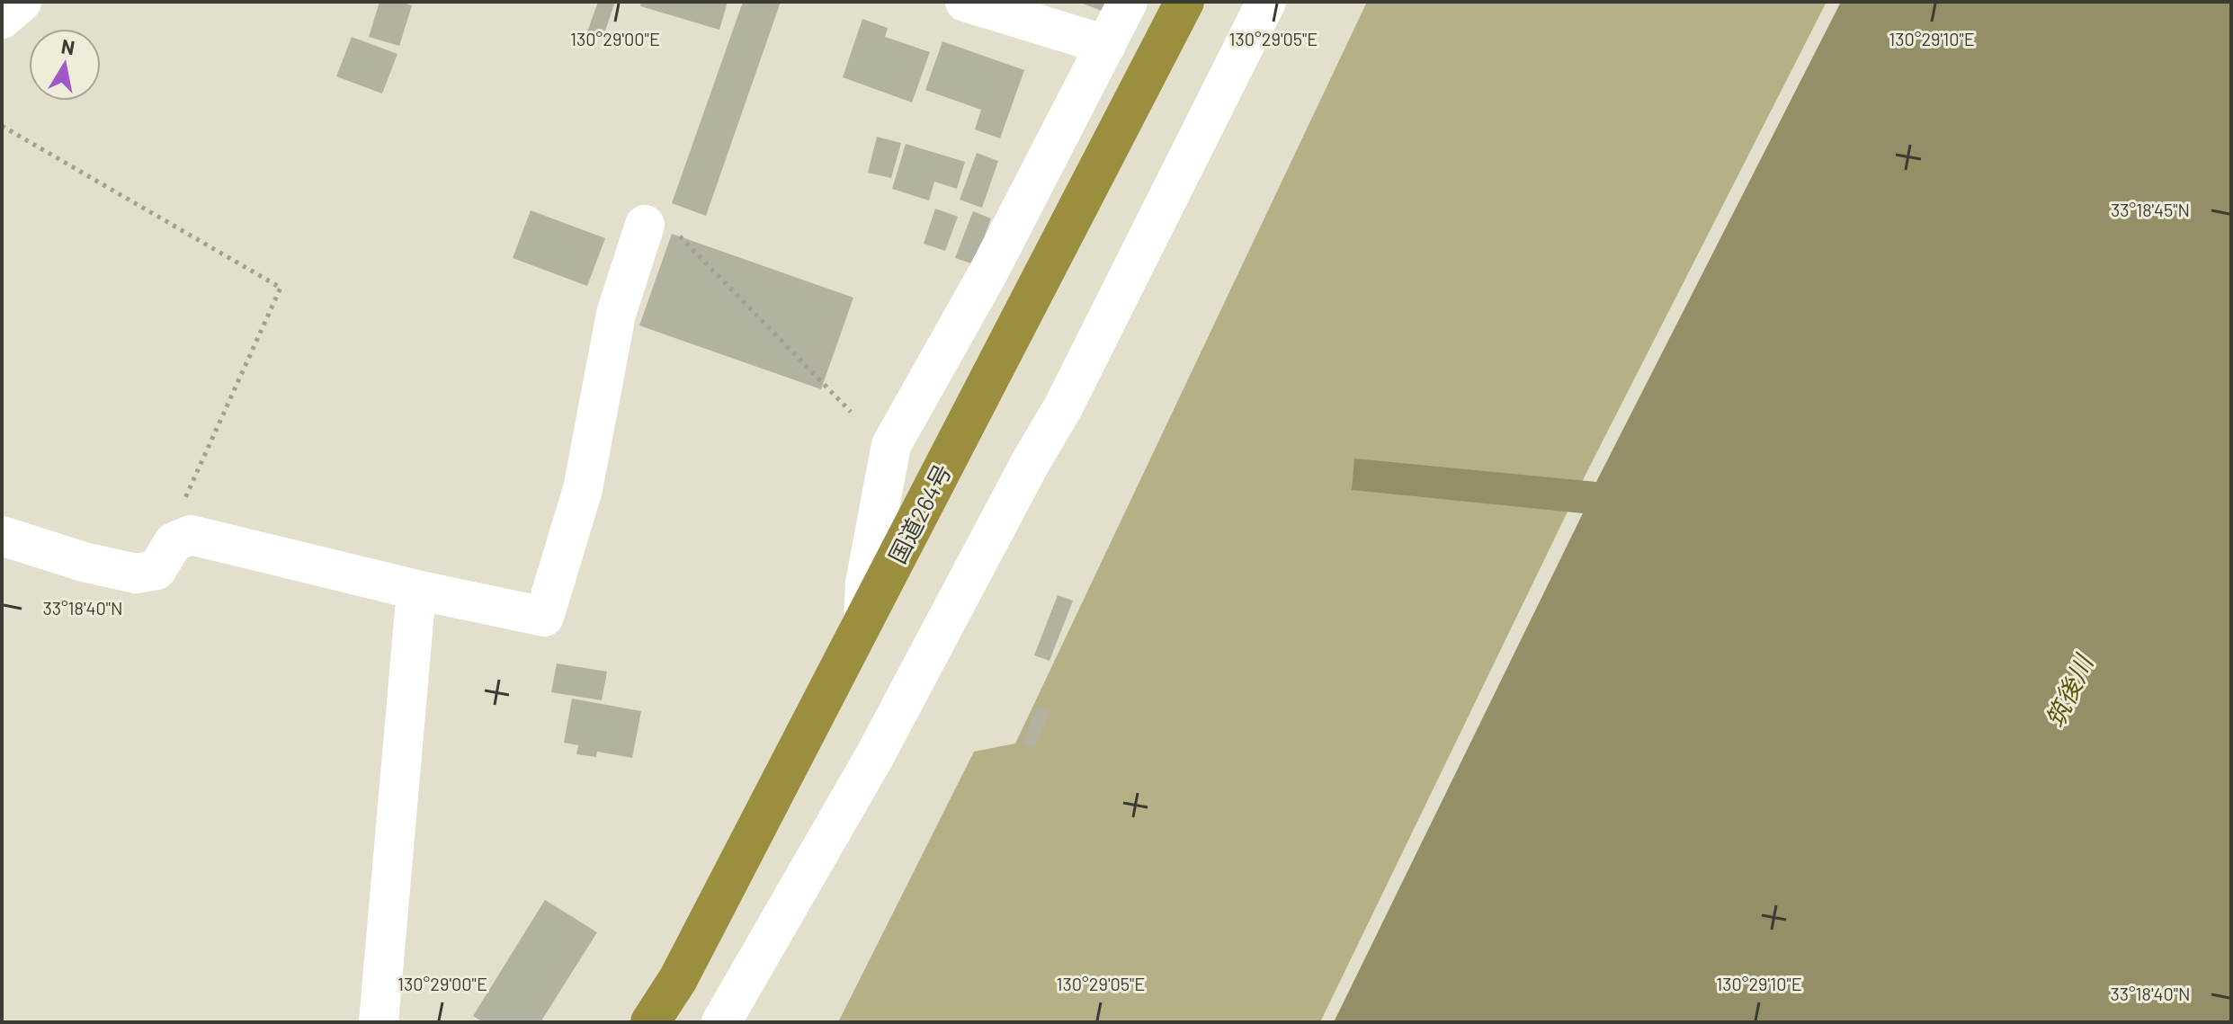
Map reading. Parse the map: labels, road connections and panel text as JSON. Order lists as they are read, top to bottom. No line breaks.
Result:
{"streets":{"highway":["国道264号"]},"water":["筑後川"],"north":"top","coordinates":["130°29'00\"E","130°29'05\"E","130°29'10\"E","33°18'45\"N","33°18'40\"N"]}
